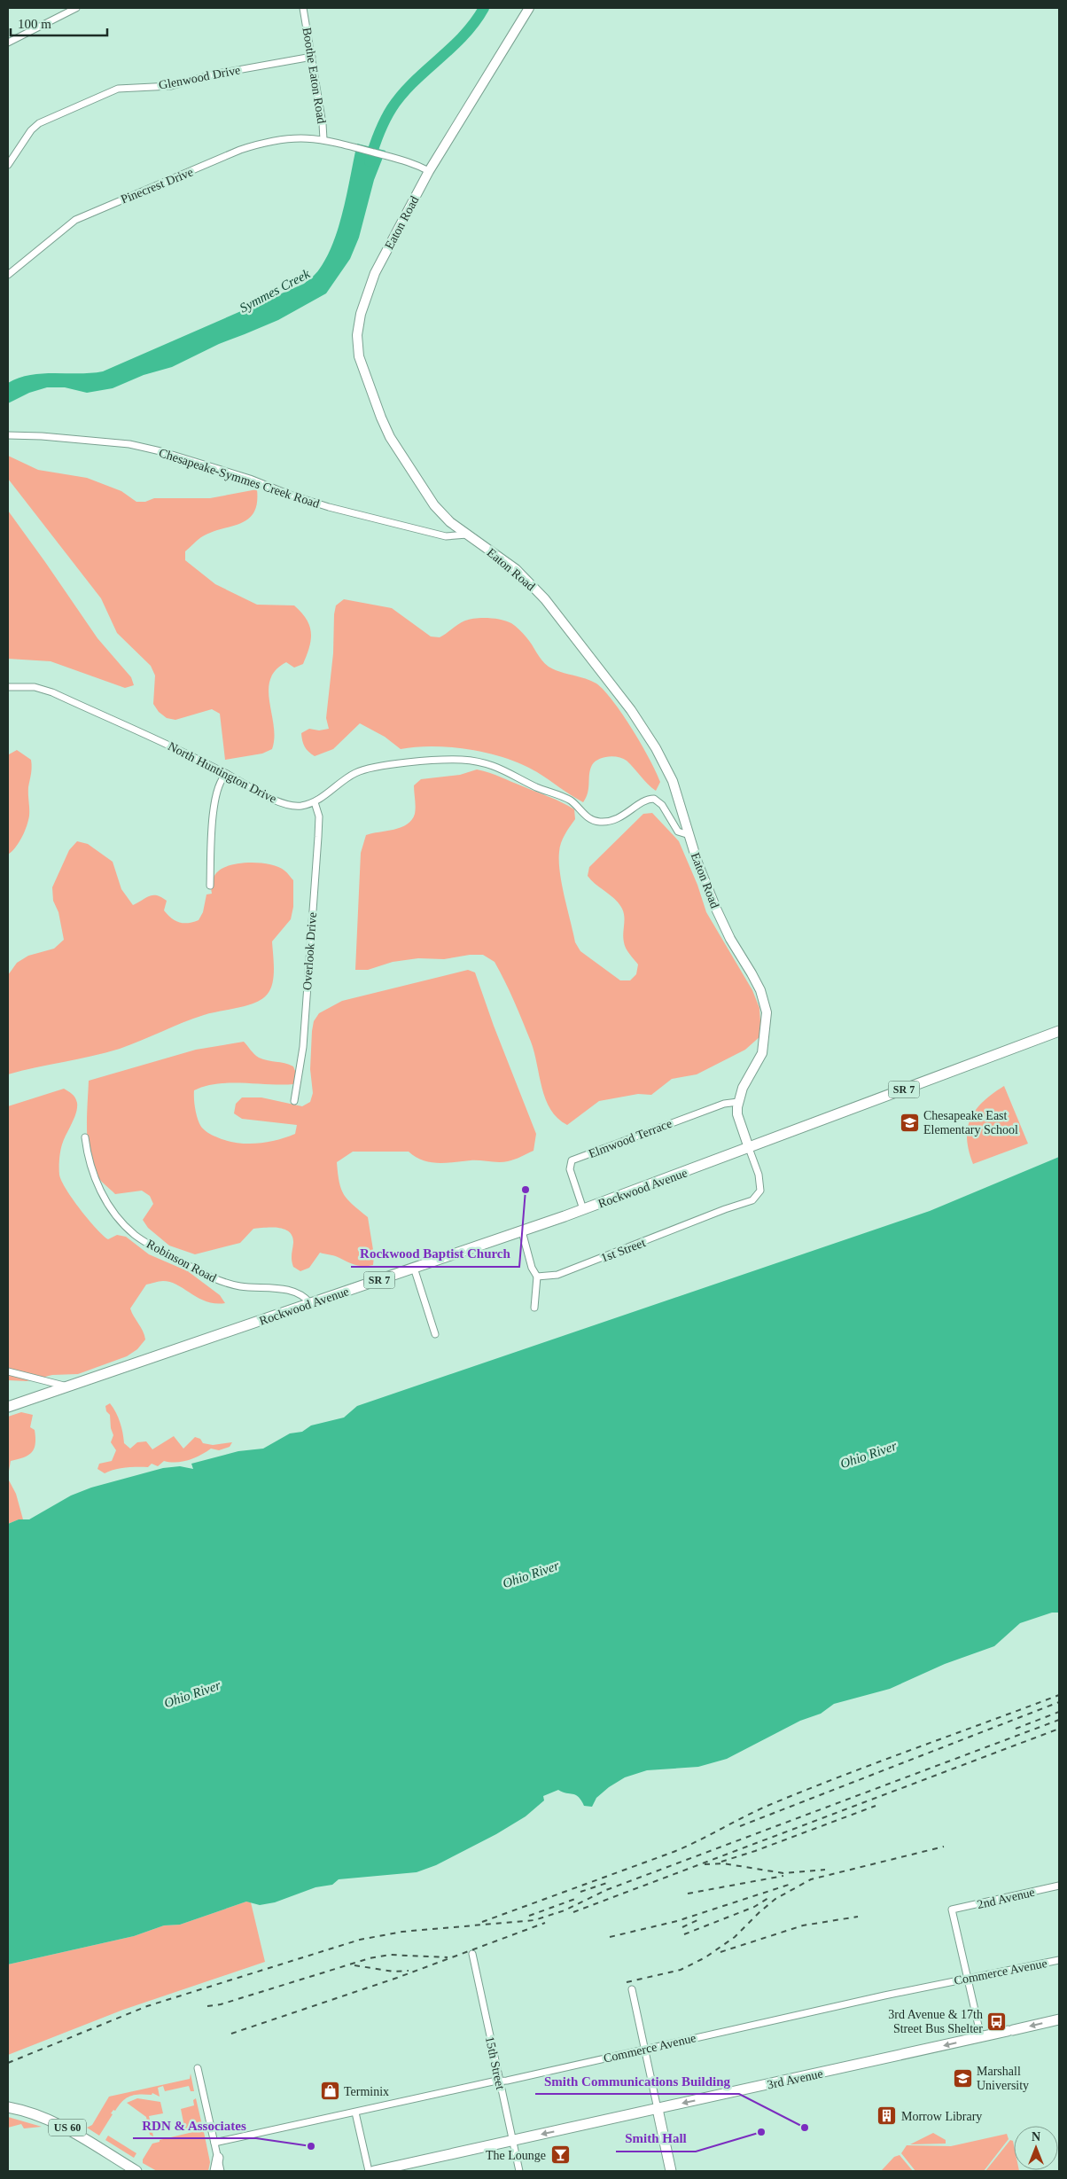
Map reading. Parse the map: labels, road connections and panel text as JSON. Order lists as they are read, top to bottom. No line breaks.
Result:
{"streets":{"main road":["SR 7","Rockwood Avenue","3rd Avenue","US 60"],"street":["Boothe Eaton Road","Glenwood Drive","Pinecrest Drive","Eaton Road","Chesapeake-Symmes Creek Road","North Huntington Drive","Overlook Drive","Elmwood Terrace","1st Street","Robinson Road","2nd Avenue","Commerce Avenue","15th Street"]},"crossings":[["Boothe Eaton Road","Glenwood Drive"],["Boothe Eaton Road","Pinecrest Drive"],["Boothe Eaton Road","Eaton Road"],["Eaton Road","Chesapeake-Symmes Creek Road"],["Eaton Road","SR 7"],["Eaton Road","Elmwood Terrace"],["Eaton Road","Rockwood Avenue"],["Eaton Road","1st Street"],["North Huntington Drive","Overlook Drive"],["SR 7","Rockwood Avenue"],["SR 7","1st Street"],["Elmwood Terrace","Rockwood Avenue"],["Rockwood Avenue","1st Street"],["Rockwood Avenue","Robinson Road"],["2nd Avenue","Commerce Avenue"],["Commerce Avenue","15th Street"],["15th Street","3rd Avenue"]],"one_way":["3rd Avenue"],"water":["Symmes Creek","Ohio River"],"places":{"school or university":["Chesapeake East Elementary School","Marshall University"],"other":["Rockwood Baptist Church","Smith Communications Building","Smith Hall","RDN & Associates"],"bus stop":["3rd Avenue & 17th Street Bus Shelter"],"shop":["Terminix"],"building":["Morrow Library"],"bar":["The Lounge"]},"scale_bar":"100 m","north":"top"}
